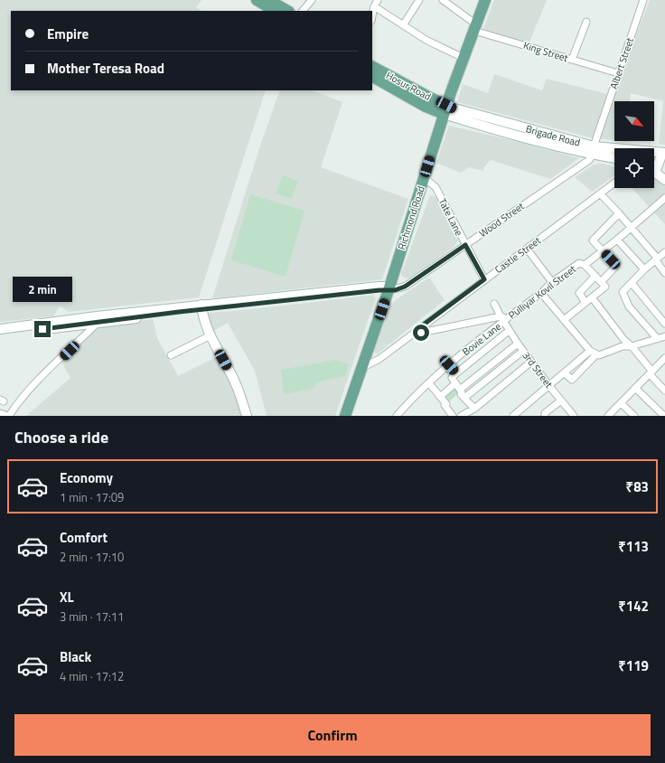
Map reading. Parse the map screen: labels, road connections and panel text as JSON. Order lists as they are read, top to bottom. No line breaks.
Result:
{"streets":{"main road":["Hosur Road","Richmond Road"],"street":["King Street","Albert Street","Brigade Road","Tate Lane","Wood Street","Castle Street","Pulliyar Kovil Street","Bovie Lane","3rd Street"]},"crossings":[["King Street","Albert Street"],["King Street","Richmond Road"],["Albert Street","Brigade Road"],["Albert Street","Wood Street"],["Hosur Road","Brigade Road"],["Hosur Road","Richmond Road"],["Brigade Road","Richmond Road"],["Brigade Road","Wood Street"],["Tate Lane","Richmond Road"],["Tate Lane","Wood Street"],["Tate Lane","Castle Street"],["Richmond Road","Wood Street"],["Richmond Road","Castle Street"],["Pulliyar Kovil Street","Bovie Lane"],["Pulliyar Kovil Street","3rd Street"],["Bovie Lane","3rd Street"]],"north":"bottom right","page":{"banner":["Empire","Mother Teresa Road"],"bubble":"2 min","heading":"Choose a ride","list":[{"name":"Economy","note":"1 min · 17:09","value":"₹83"},{"name":"Comfort","note":"2 min · 17:10","value":"₹113"},{"name":"XL","note":"3 min · 17:11","value":"₹142"},{"name":"Black","note":"4 min · 17:12","value":"₹119"}],"buttons":"Confirm"}}
